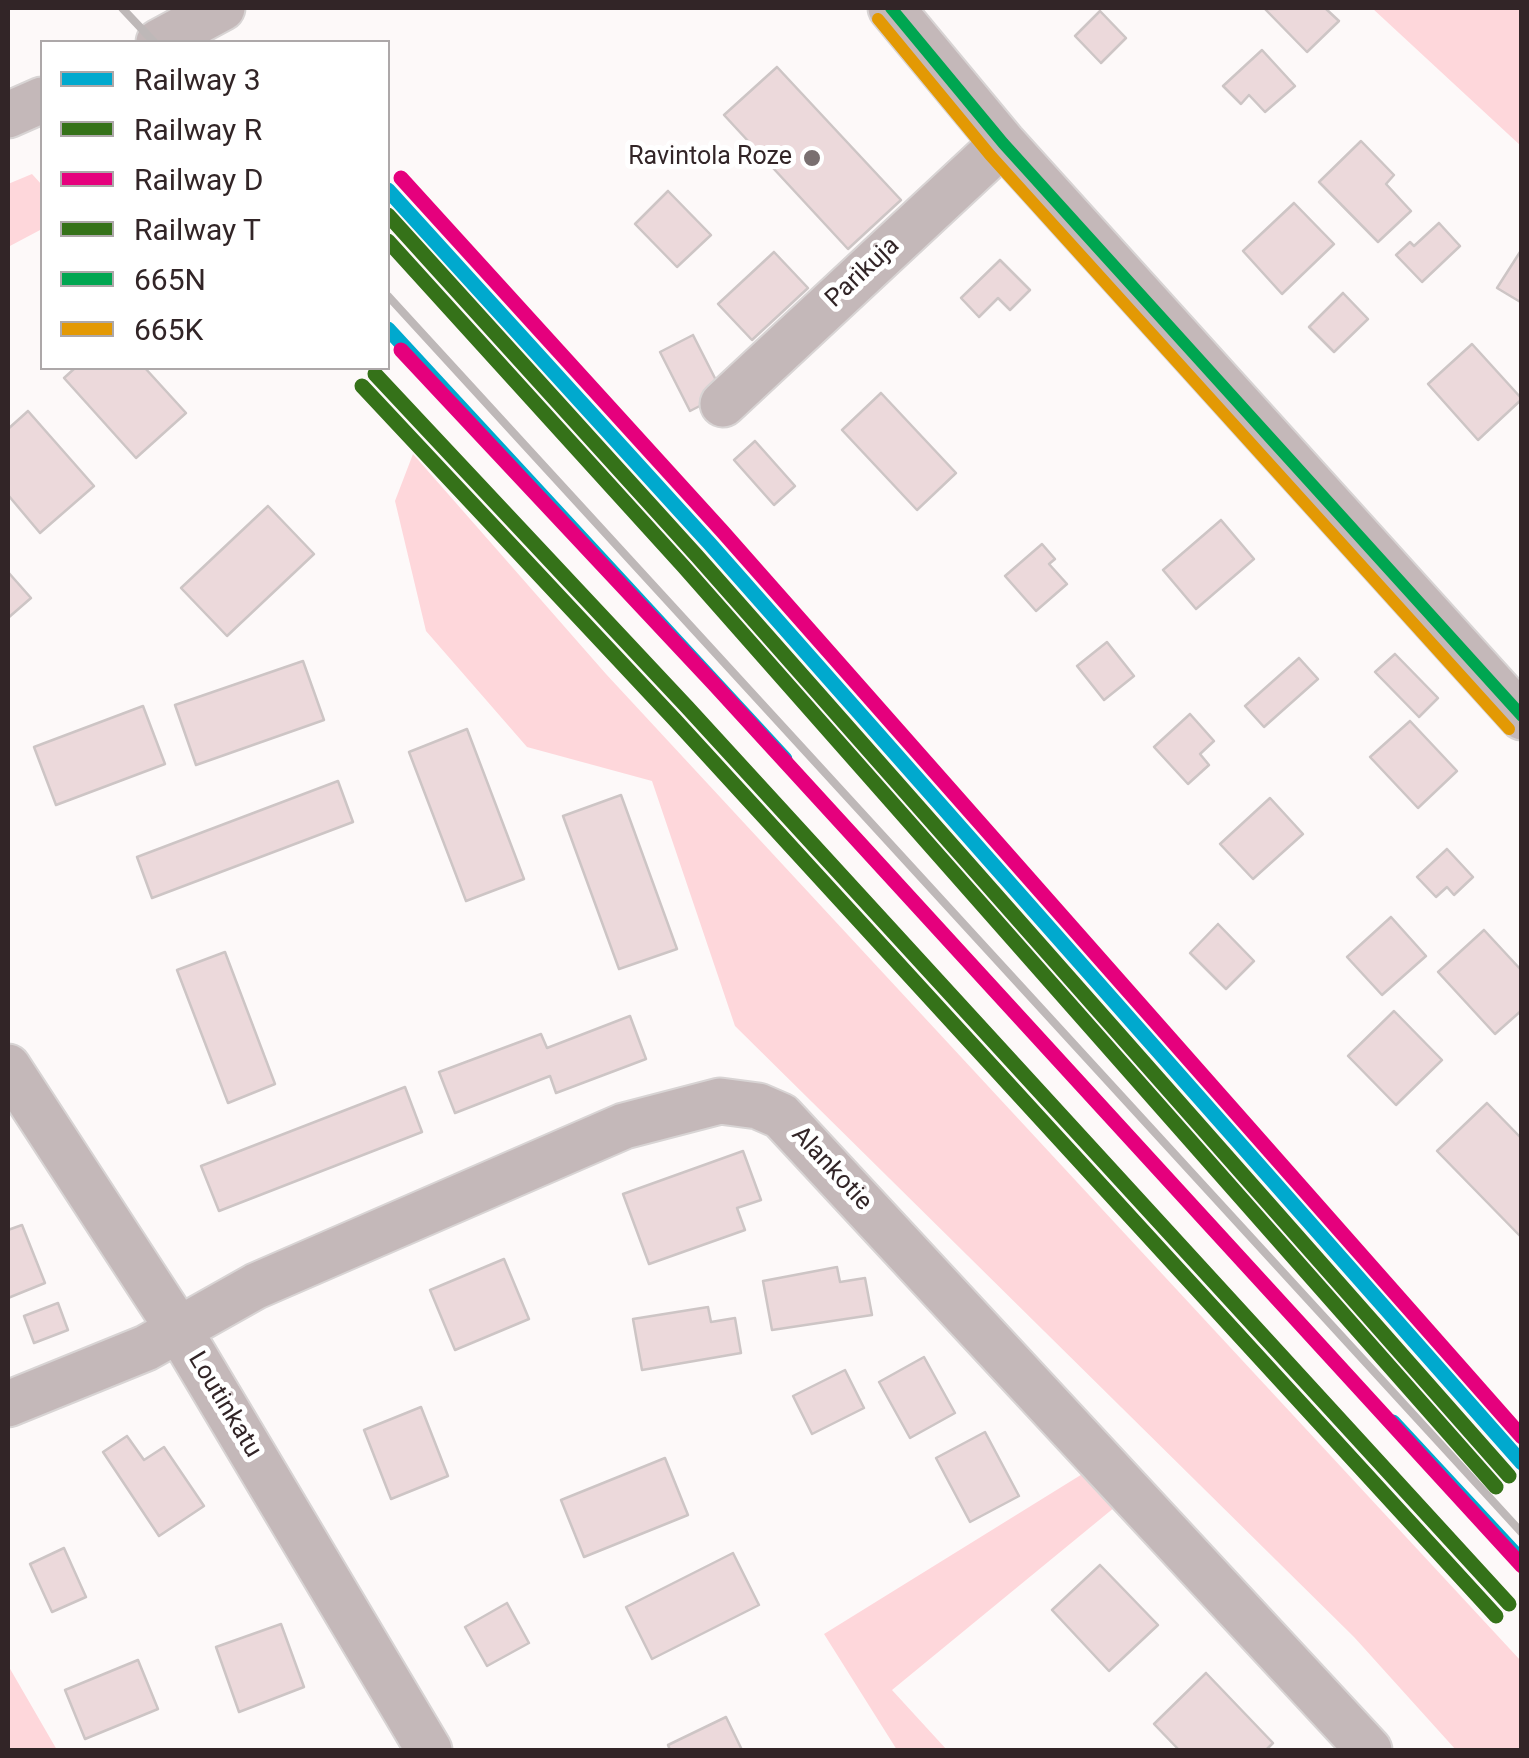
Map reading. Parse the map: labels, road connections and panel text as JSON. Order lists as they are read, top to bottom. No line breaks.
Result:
{"streets":{"street":["Parikuja","Alankotie","Loutinkatu"]},"crossings":[["Alankotie","Loutinkatu"]],"places":["Ravintola Roze"],"lines":["transit line 665N","transit line 665K","rail line D","rail line 3","rail line R","rail line T"],"legend":["Railway 3","Railway R","Railway D","Railway T","665N","665K"]}
